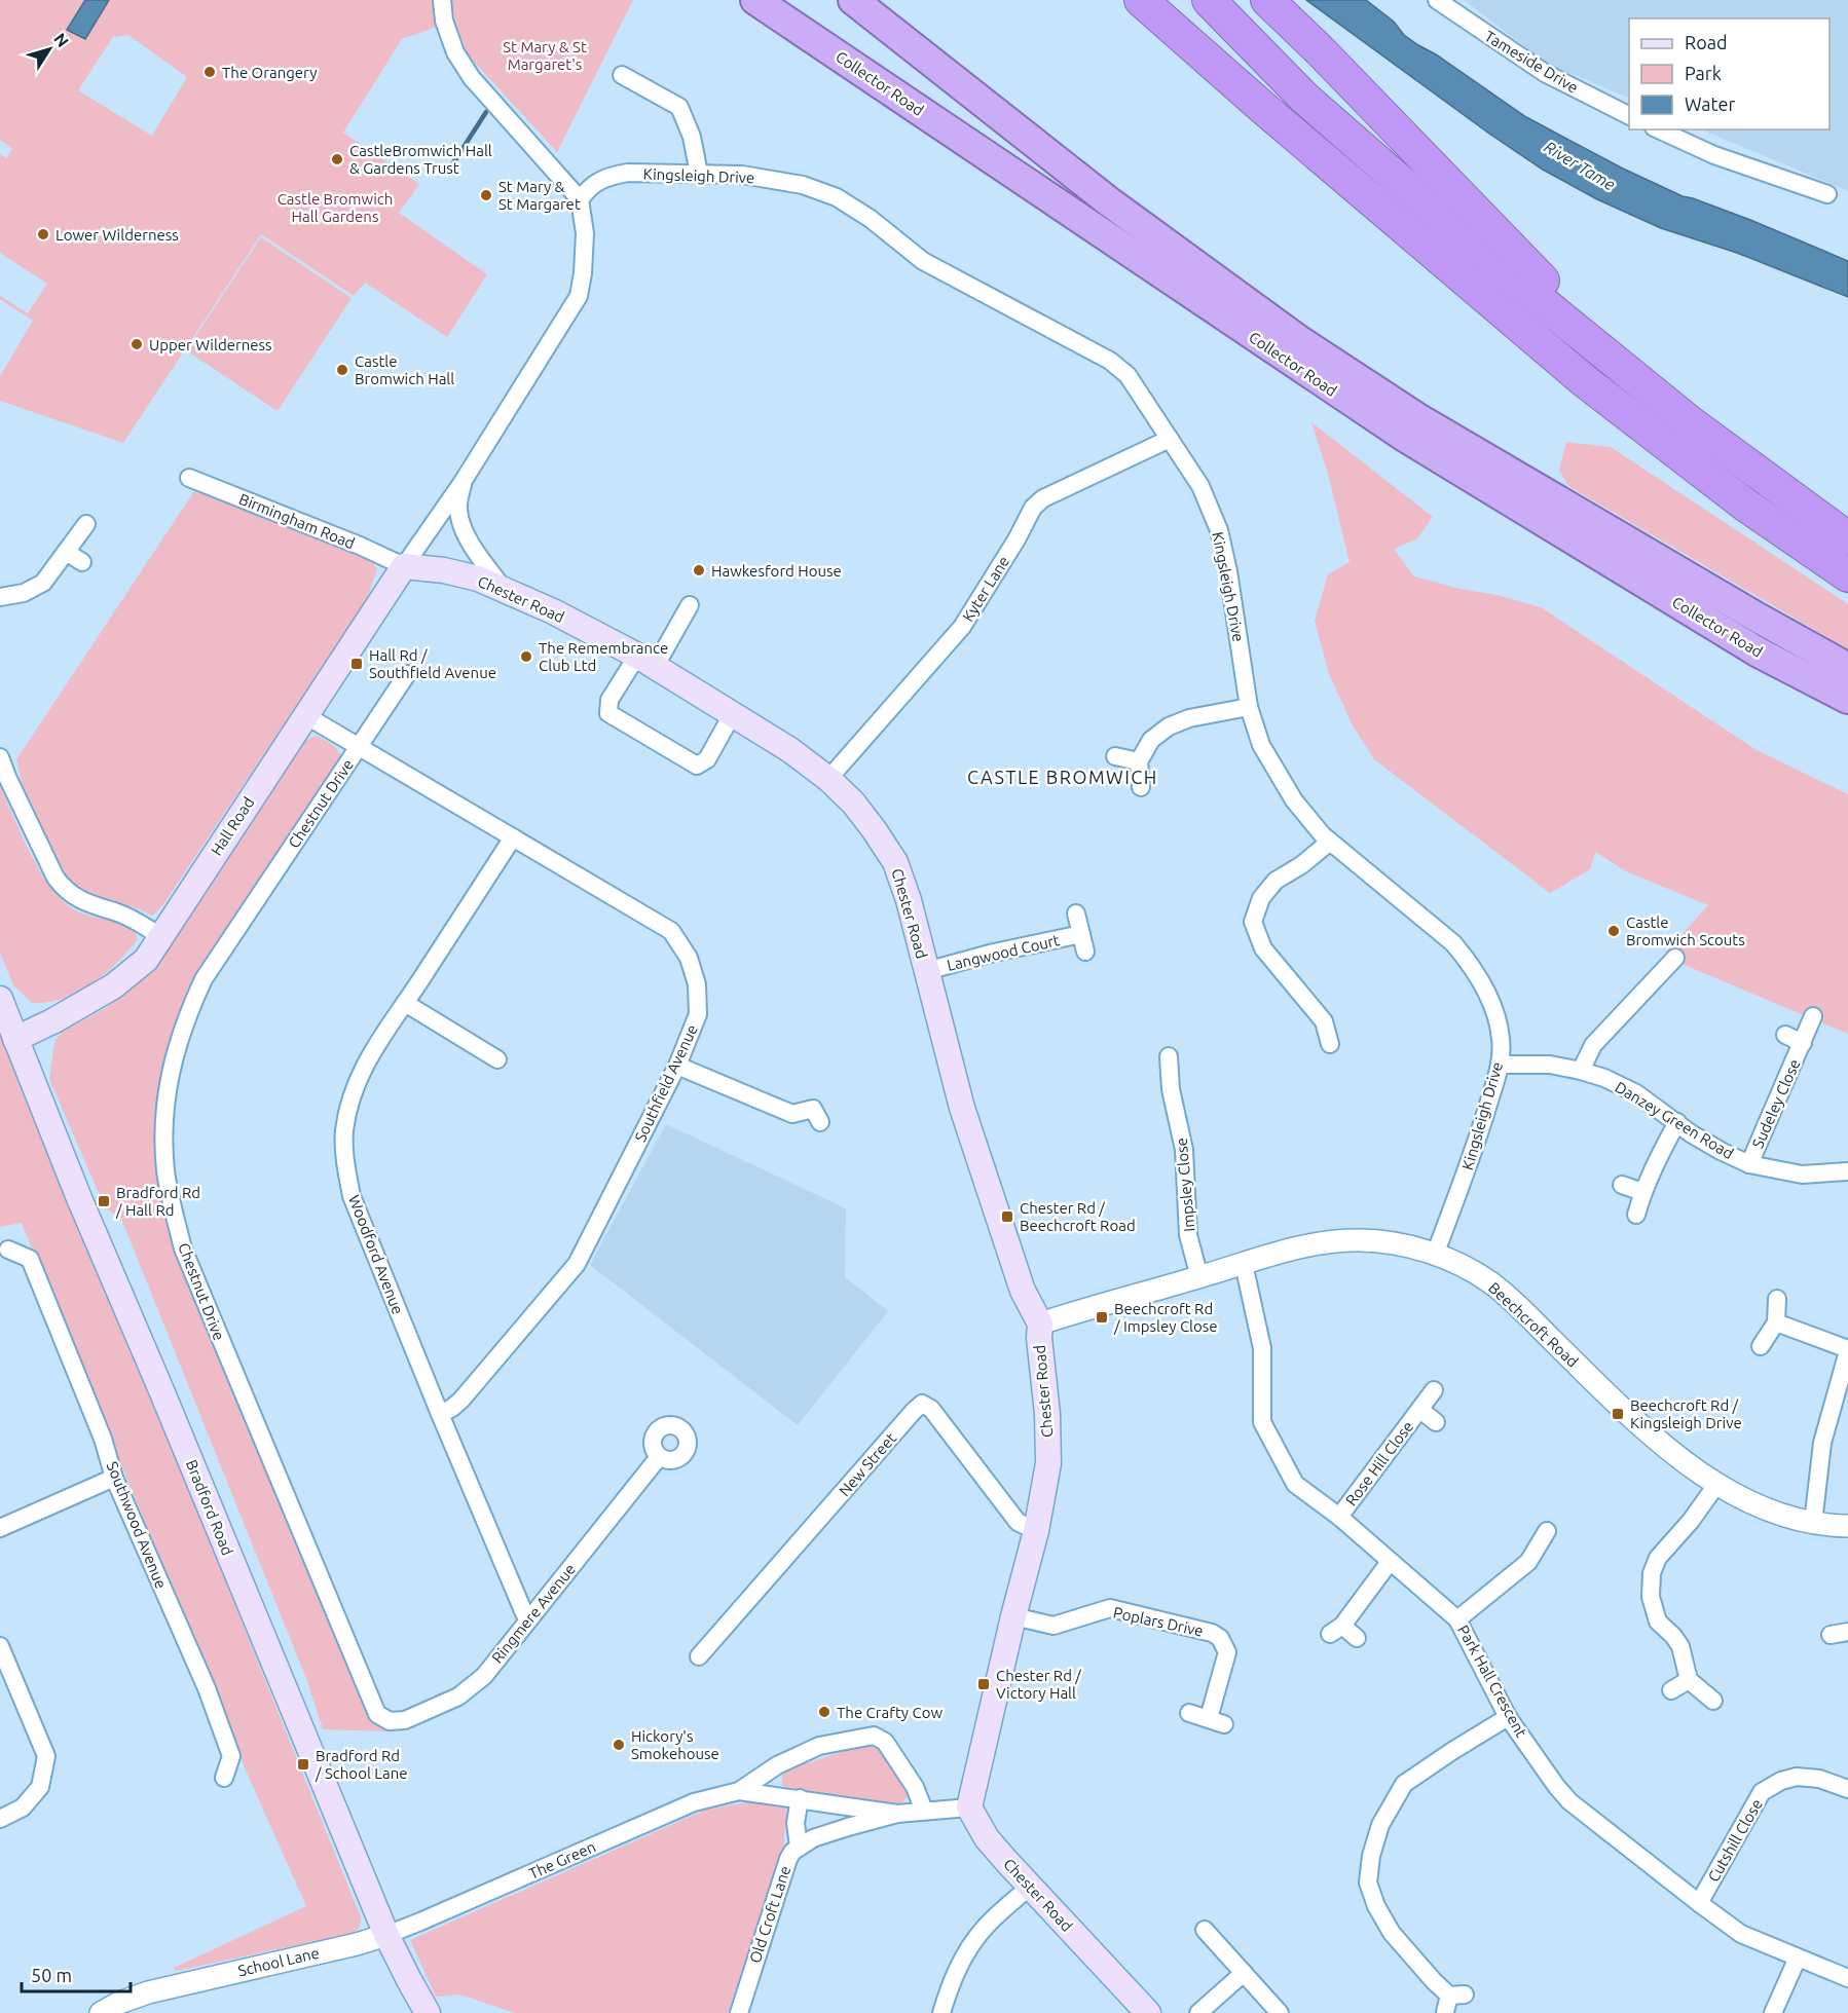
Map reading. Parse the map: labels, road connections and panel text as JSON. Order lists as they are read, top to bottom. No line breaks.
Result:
{"streets":{"highway":["Collector Road"],"main road":["Chester Road","Hall Road","Bradford Road"],"street":["Tameside Drive","Kingsleigh Drive","Birmingham Road","Kyter Lane","Chestnut Drive","Langwood Court","Southfield Avenue","Sudeley Close","Danzey Green Road","Impsley Close","Woodford Avenue","Beechcroft Road","Rose Hill Close","New Street","Southwood Avenue","Ringmere Avenue","Poplars Drive","Park Hall Crescent","Cutshill Close","The Green","Old Croft Lane","School Lane"]},"crossings":[["Kingsleigh Drive","Kyter Lane"],["Kingsleigh Drive","Danzey Green Road"],["Kingsleigh Drive","Beechcroft Road"],["Birmingham Road","Chester Road"],["Birmingham Road","Hall Road"],["Kyter Lane","Chester Road"],["Chester Road","Hall Road"],["Chester Road","Langwood Court"],["Chester Road","Beechcroft Road"],["Chester Road","New Street"],["Chester Road","Poplars Drive"],["Chester Road","Old Croft Lane"],["Chestnut Drive","Southfield Avenue"],["Chestnut Drive","Ringmere Avenue"],["Hall Road","Southfield Avenue"],["Hall Road","Bradford Road"],["Southfield Avenue","Woodford Avenue"],["Sudeley Close","Danzey Green Road"],["Impsley Close","Beechcroft Road"],["Woodford Avenue","Ringmere Avenue"],["Beechcroft Road","Park Hall Crescent"],["Rose Hill Close","Park Hall Crescent"],["Bradford Road","The Green"],["Bradford Road","School Lane"],["Park Hall Crescent","Cutshill Close"],["The Green","Old Croft Lane"],["The Green","School Lane"]],"districts":["CASTLE BROMWICH"],"water":["River Tame"],"parks":["St Mary & St Margaret's","Castle Bromwich Hall Gardens"],"places":{"other":["The Orangery","CastleBromwich Hall & Gardens Trust","St Mary & St Margaret","Lower Wilderness","Upper Wilderness","Castle Bromwich Hall","Hawkesford House","The Remembrance Club Ltd","Castle Bromwich Scouts","The Crafty Cow","Hickory's Smokehouse"],"transit":["Hall Rd / Southfield Avenue","Bradford Rd / Hall Rd","Chester Rd / Beechcroft Road","Beechcroft Rd / Impsley Close","Beechcroft Rd / Kingsleigh Drive","Chester Rd / Victory Hall","Bradford Rd / School Lane"]},"legend":["Road","Park","Water"],"scale_bar":"50 m","north":"top right"}
